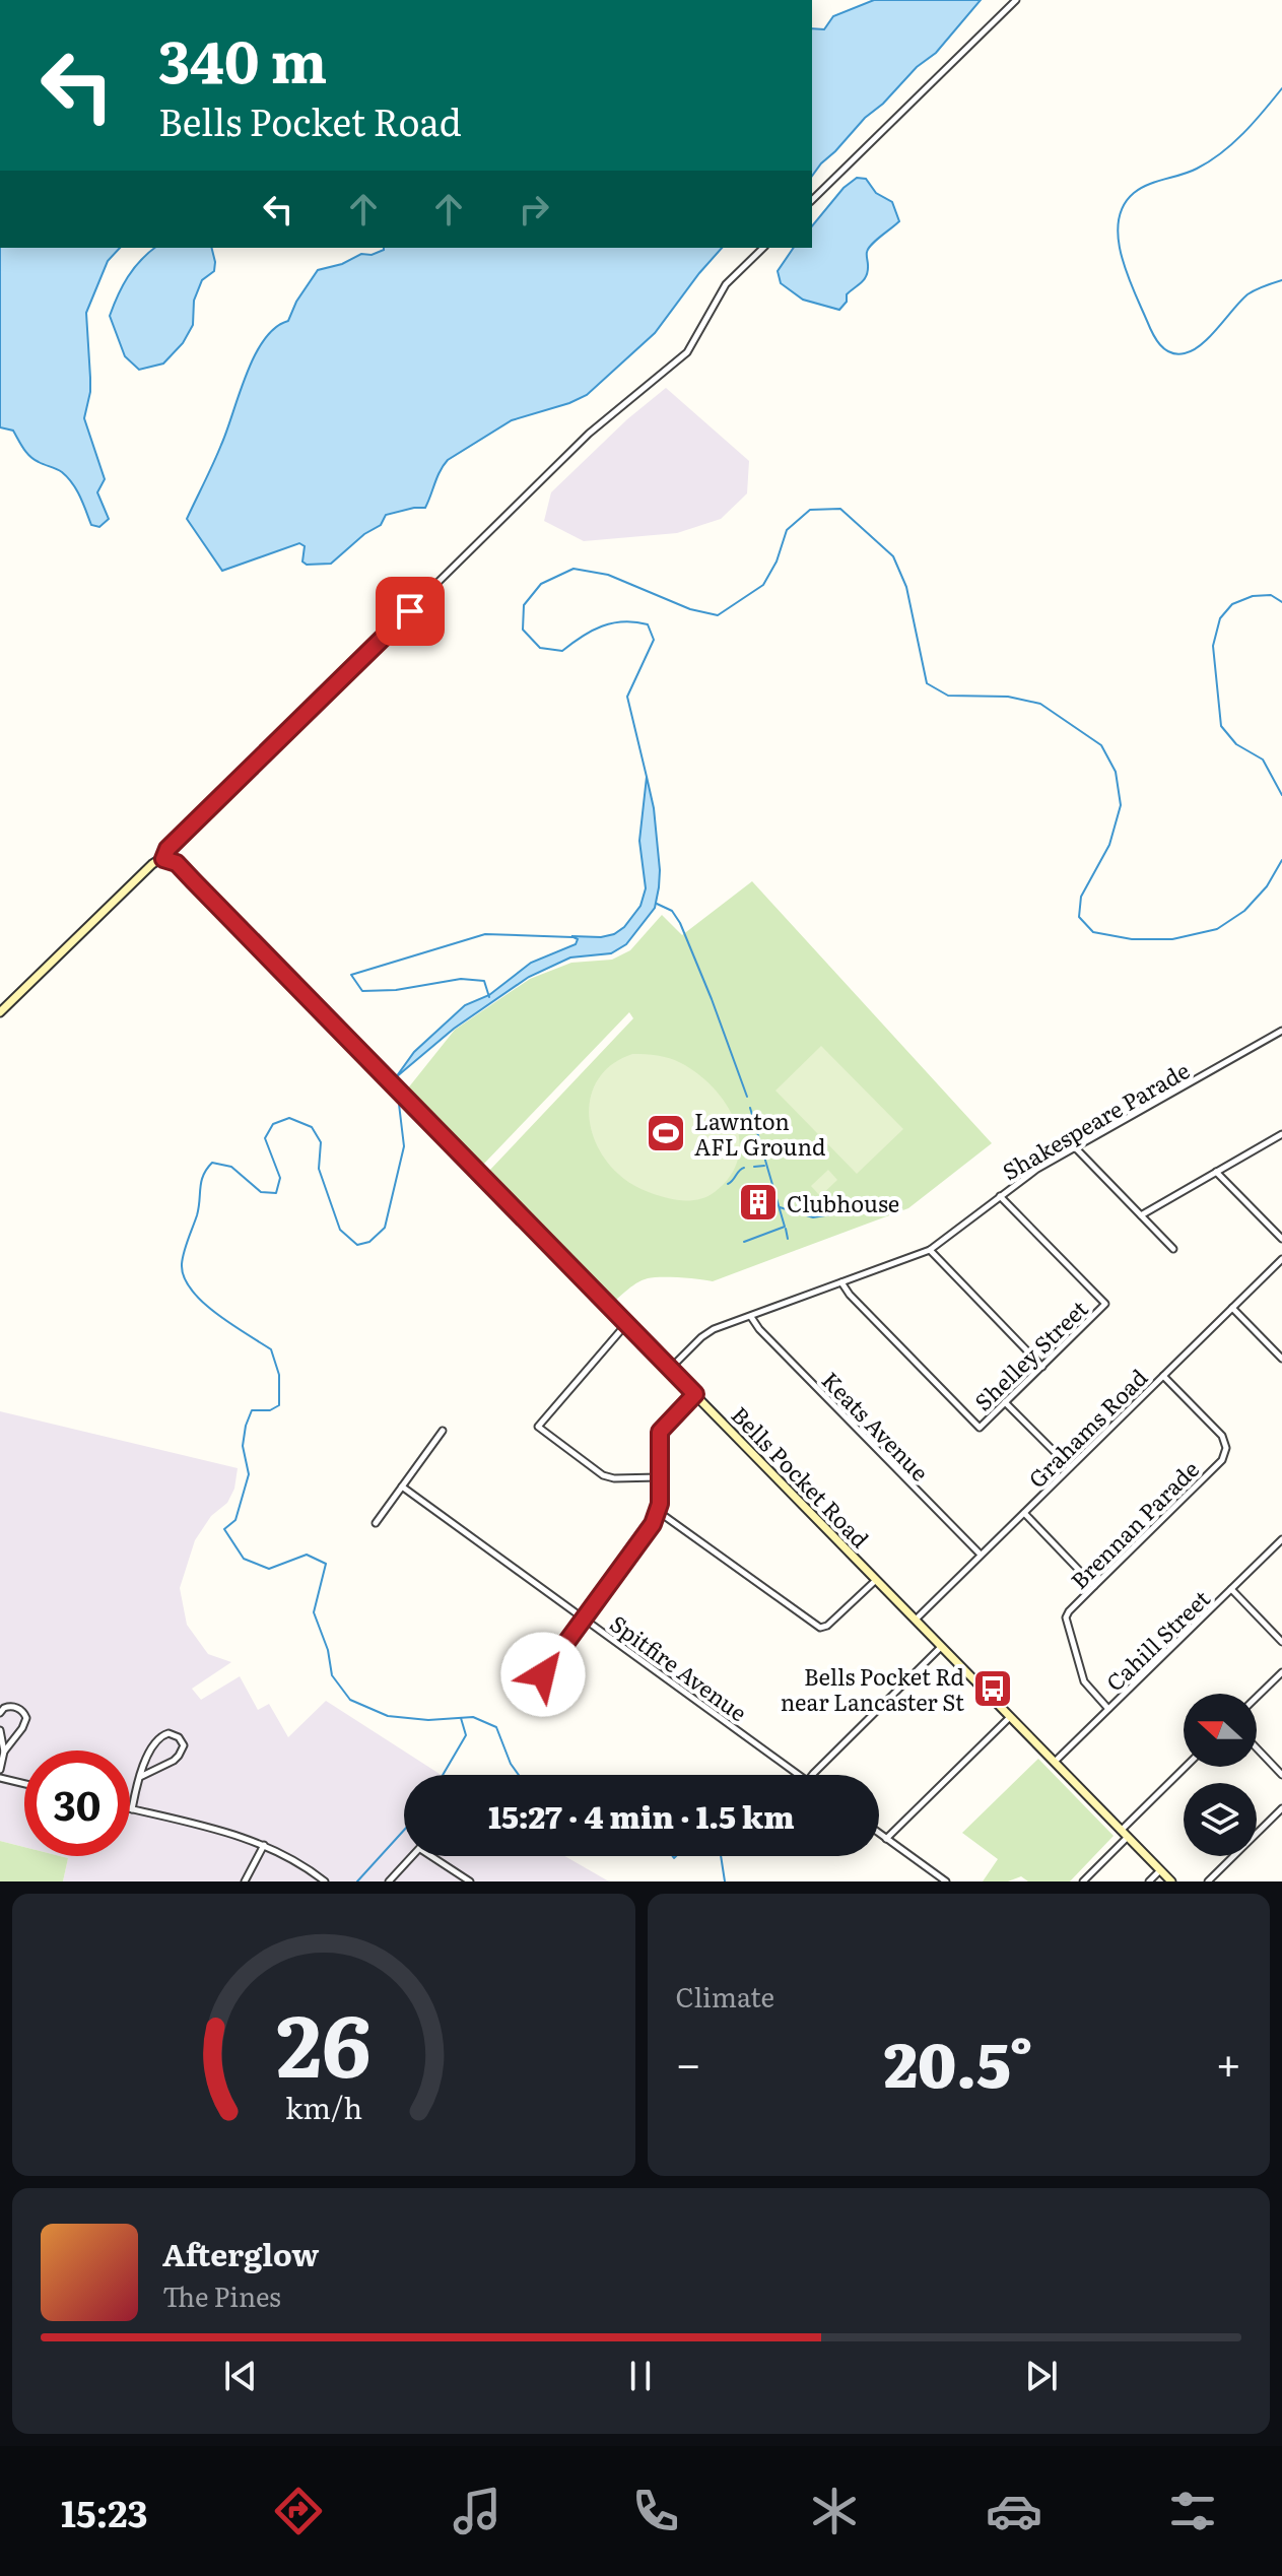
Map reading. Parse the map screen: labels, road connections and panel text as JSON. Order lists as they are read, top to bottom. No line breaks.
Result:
{"streets":{"main road":["Bells Pocket Road"],"street":["Shakespeare Parade","Shelley Street","Keats Avenue","Grahams Road","Brennan Parade","Cahill Street","Spitfire Avenue"]},"crossings":[["Shakespeare Parade","Shelley Street"],["Shakespeare Parade","Keats Avenue"],["Shakespeare Parade","Bells Pocket Road"],["Keats Avenue","Grahams Road"],["Grahams Road","Bells Pocket Road"],["Grahams Road","Brennan Parade"],["Bells Pocket Road","Cahill Street"],["Brennan Parade","Cahill Street"]],"places":{"sports":["Lawnton AFL Ground"],"building":["Clubhouse"],"bus stop":["Bells Pocket Rd near Lancaster St"]},"north":"left","page":{"turn":["340 m","Bells Pocket Road"],"limit":"30","trip":"15:27 · 4 min · 1.5 km","tile":"Climate","heat":["−","20.5°","+"],"song":["Afterglow","The Pines"],"tabs":"15:23","gauge":["26","km/h"]}}
